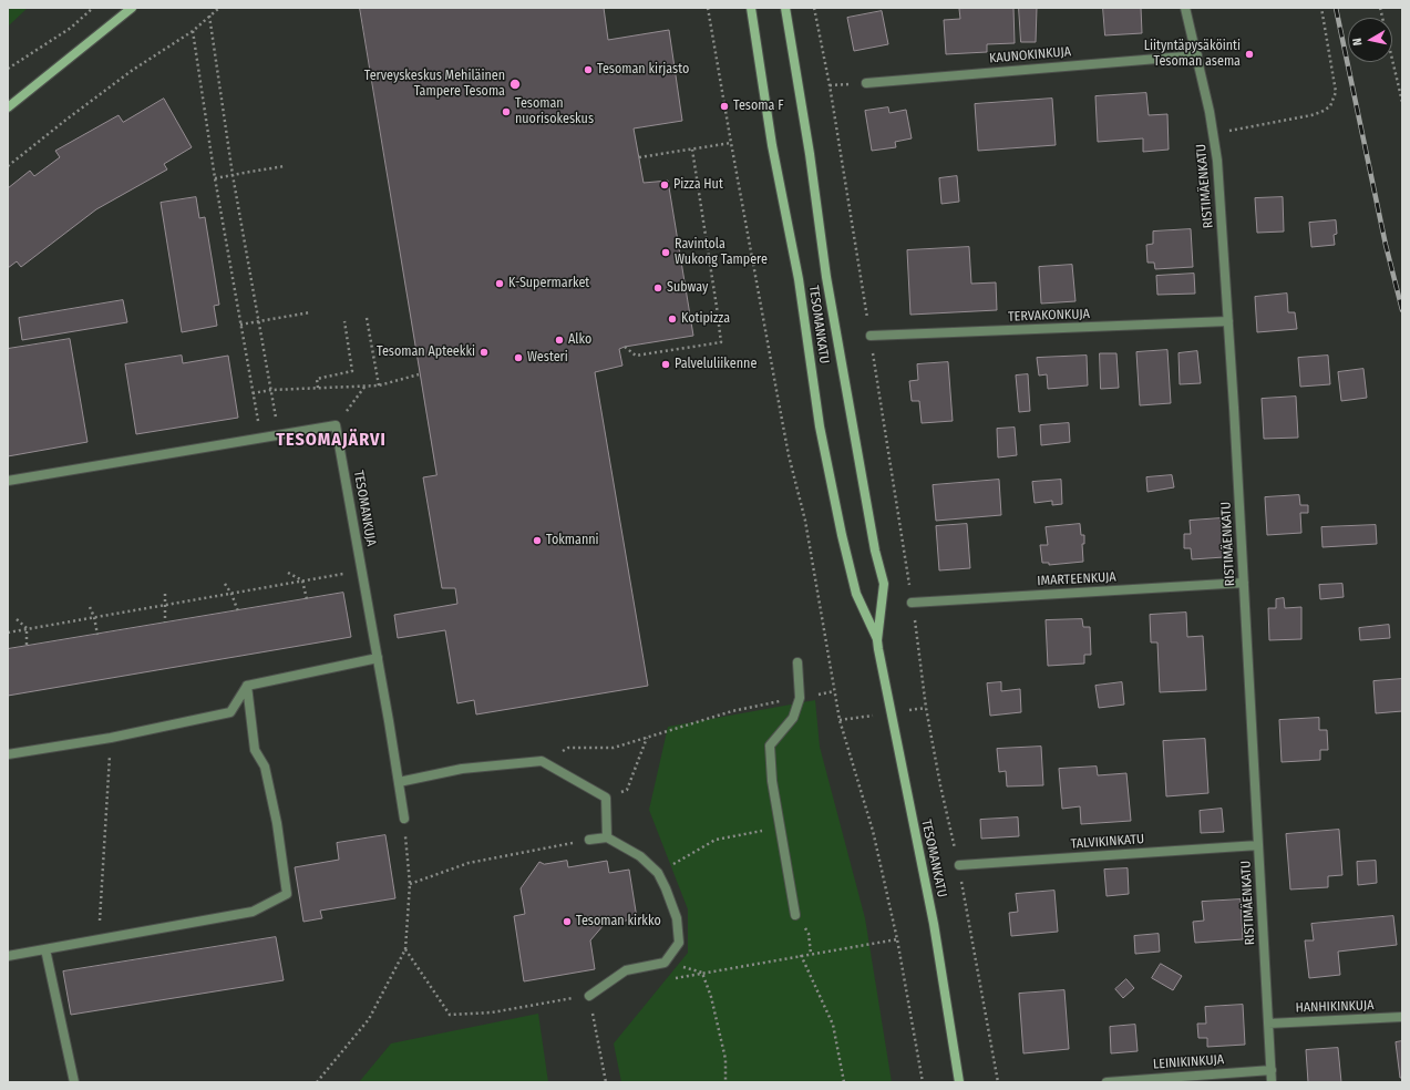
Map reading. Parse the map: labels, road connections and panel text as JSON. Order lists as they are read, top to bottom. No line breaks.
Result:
{"streets":{"main road":["TESOMANKATU"],"street":["KAUNOKINKUJA","RISTIMÄENKATU","TERVAKONKUJA","TESOMANKUJA","IMARTEENKUJA","TALVIKINKATU","HANHIKINKUJA","LEINIKINKUJA"]},"crossings":[["KAUNOKINKUJA","RISTIMÄENKATU"],["RISTIMÄENKATU","TERVAKONKUJA"],["RISTIMÄENKATU","IMARTEENKUJA"],["RISTIMÄENKATU","TALVIKINKATU"],["RISTIMÄENKATU","HANHIKINKUJA"],["RISTIMÄENKATU","LEINIKINKUJA"]],"districts":["TESOMAJÄRVI"],"places":["Liityntäpysäköinti Tesoman asema","Tesoman kirjasto","Terveyskeskus Mehiläinen Tampere Tesoma","Tesoma F","Tesoman nuorisokeskus","Pizza Hut","Ravintola Wukong Tampere","K-Supermarket","Subway","Kotipizza","Alko","Tesoman Apteekki","Westeri","Palveluliikenne","Tokmanni","Tesoman kirkko"],"north":"left"}
